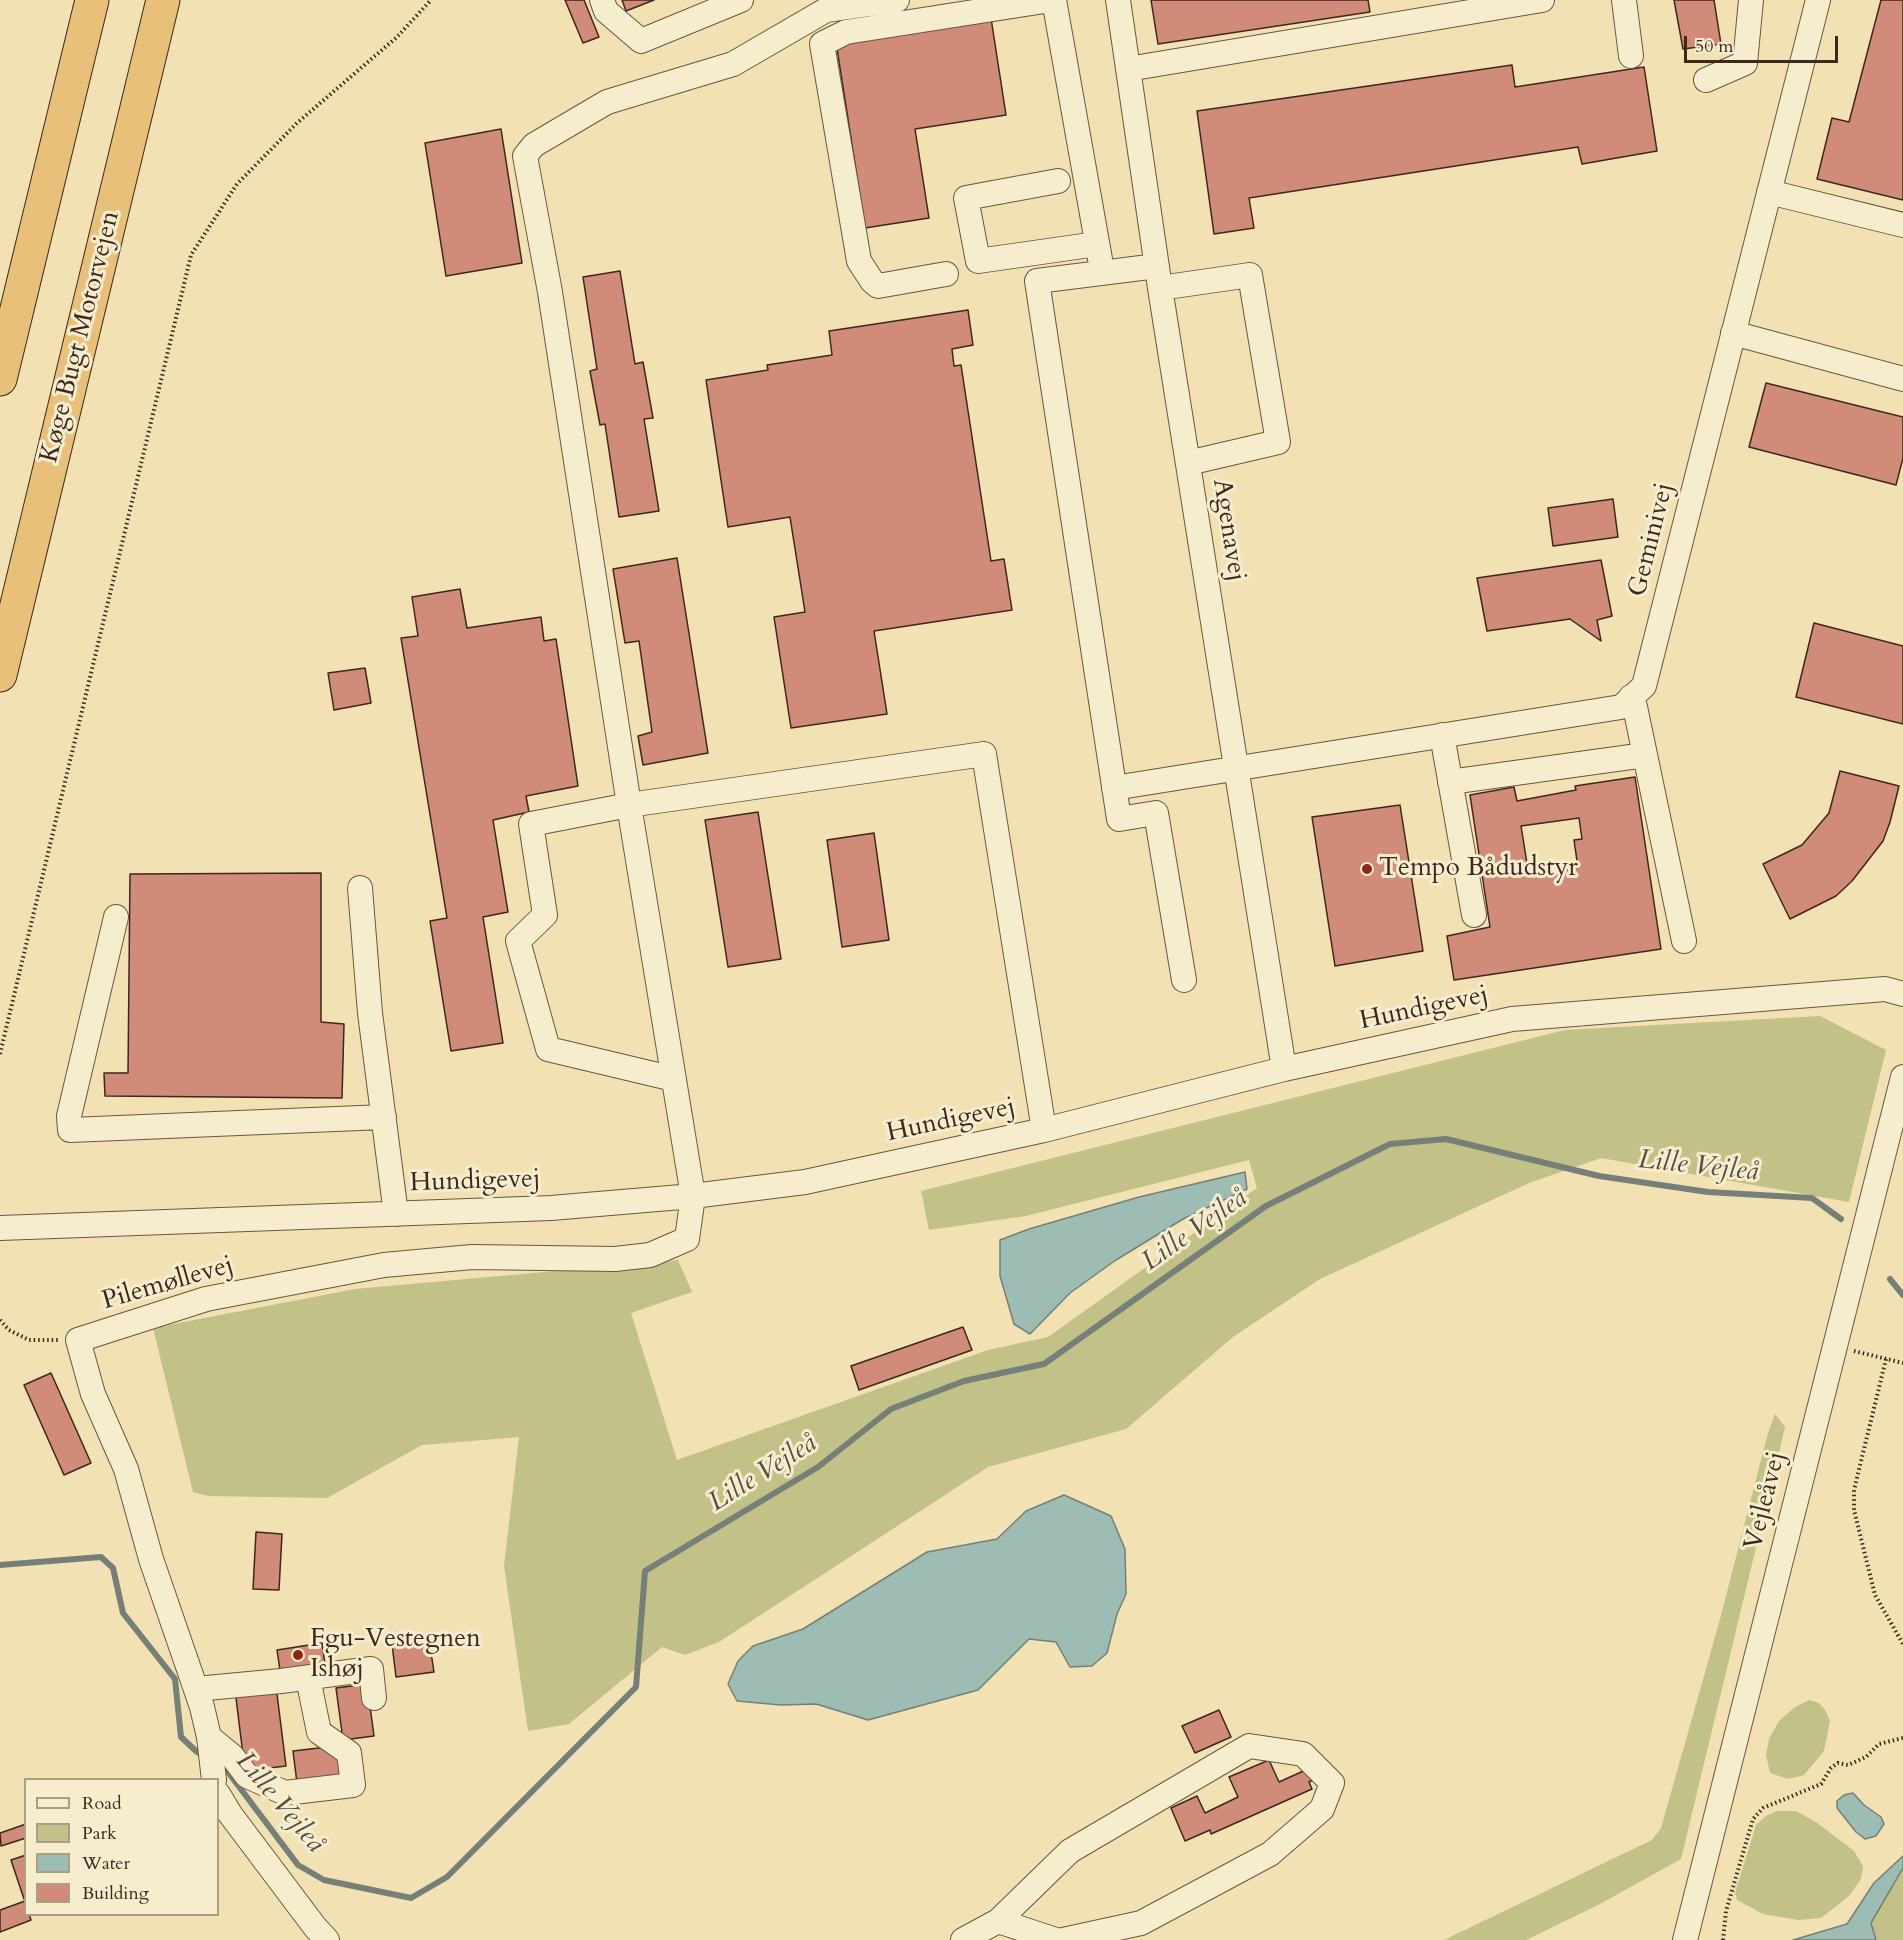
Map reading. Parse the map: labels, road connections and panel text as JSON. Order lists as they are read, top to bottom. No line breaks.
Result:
{"streets":{"highway":["Køge Bugt Motorvejen"],"street":["Agenavej","Geminivej","Hundigevej","Pilemøllevej","Vejleåvej"]},"crossings":[["Agenavej","Hundigevej"],["Hundigevej","Pilemøllevej"]],"water":["Lille Vejleå"],"places":["Tempo Bådudstyr","Fgu-Vestegnen Ishøj"],"legend":["Road","Park","Water","Building"],"scale_bar":"50 m"}
